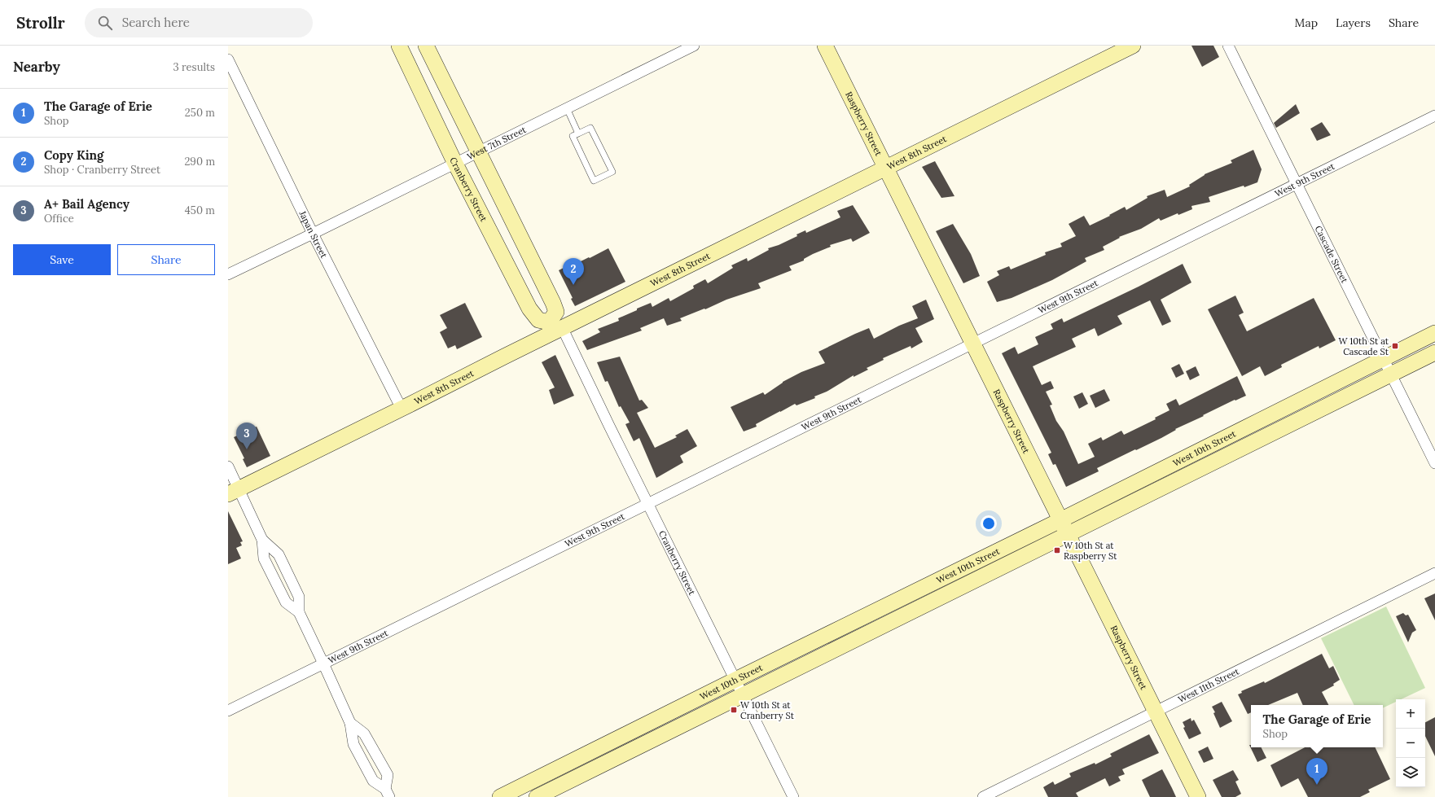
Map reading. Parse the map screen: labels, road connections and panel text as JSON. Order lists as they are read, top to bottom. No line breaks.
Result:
{"streets":{"street":["Raspberry Street","West 7th Street","West 8th Street","West 9th Street","Cranberry Street","Japan Street","Cascade Street","West 10th Street","West 11th Street"]},"crossings":[["Raspberry Street","West 8th Street"],["Raspberry Street","West 9th Street"],["Raspberry Street","West 10th Street"],["Raspberry Street","West 11th Street"],["West 7th Street","Cranberry Street"],["West 7th Street","Japan Street"],["West 8th Street","Cranberry Street"],["West 8th Street","Japan Street"],["West 9th Street","Cranberry Street"],["West 9th Street","Cascade Street"],["Cranberry Street","West 10th Street"],["Cascade Street","West 10th Street"]],"places":{"transit":["W 10th St at Cascade St","W 10th St at Raspberry St","W 10th St at Cranberry St"]},"page":{"header":"Strollr","search":"Search here","nav":["Map","Layers","Share"],"heading":["Nearby","3 results"],"list":[{"mark":"1","name":"The Garage of Erie","note":"Shop","value":"250 m"},{"mark":"2","name":"Copy King","note":"Shop · Cranberry Street","value":"290 m"},{"mark":"3","name":"A+ Bail Agency","note":"Office","value":"450 m"}],"buttons":["Save","Share"],"pins":["2","3","1"],"map_buttons":["+","−"],"popup":["The Garage of Erie","Shop"]}}
